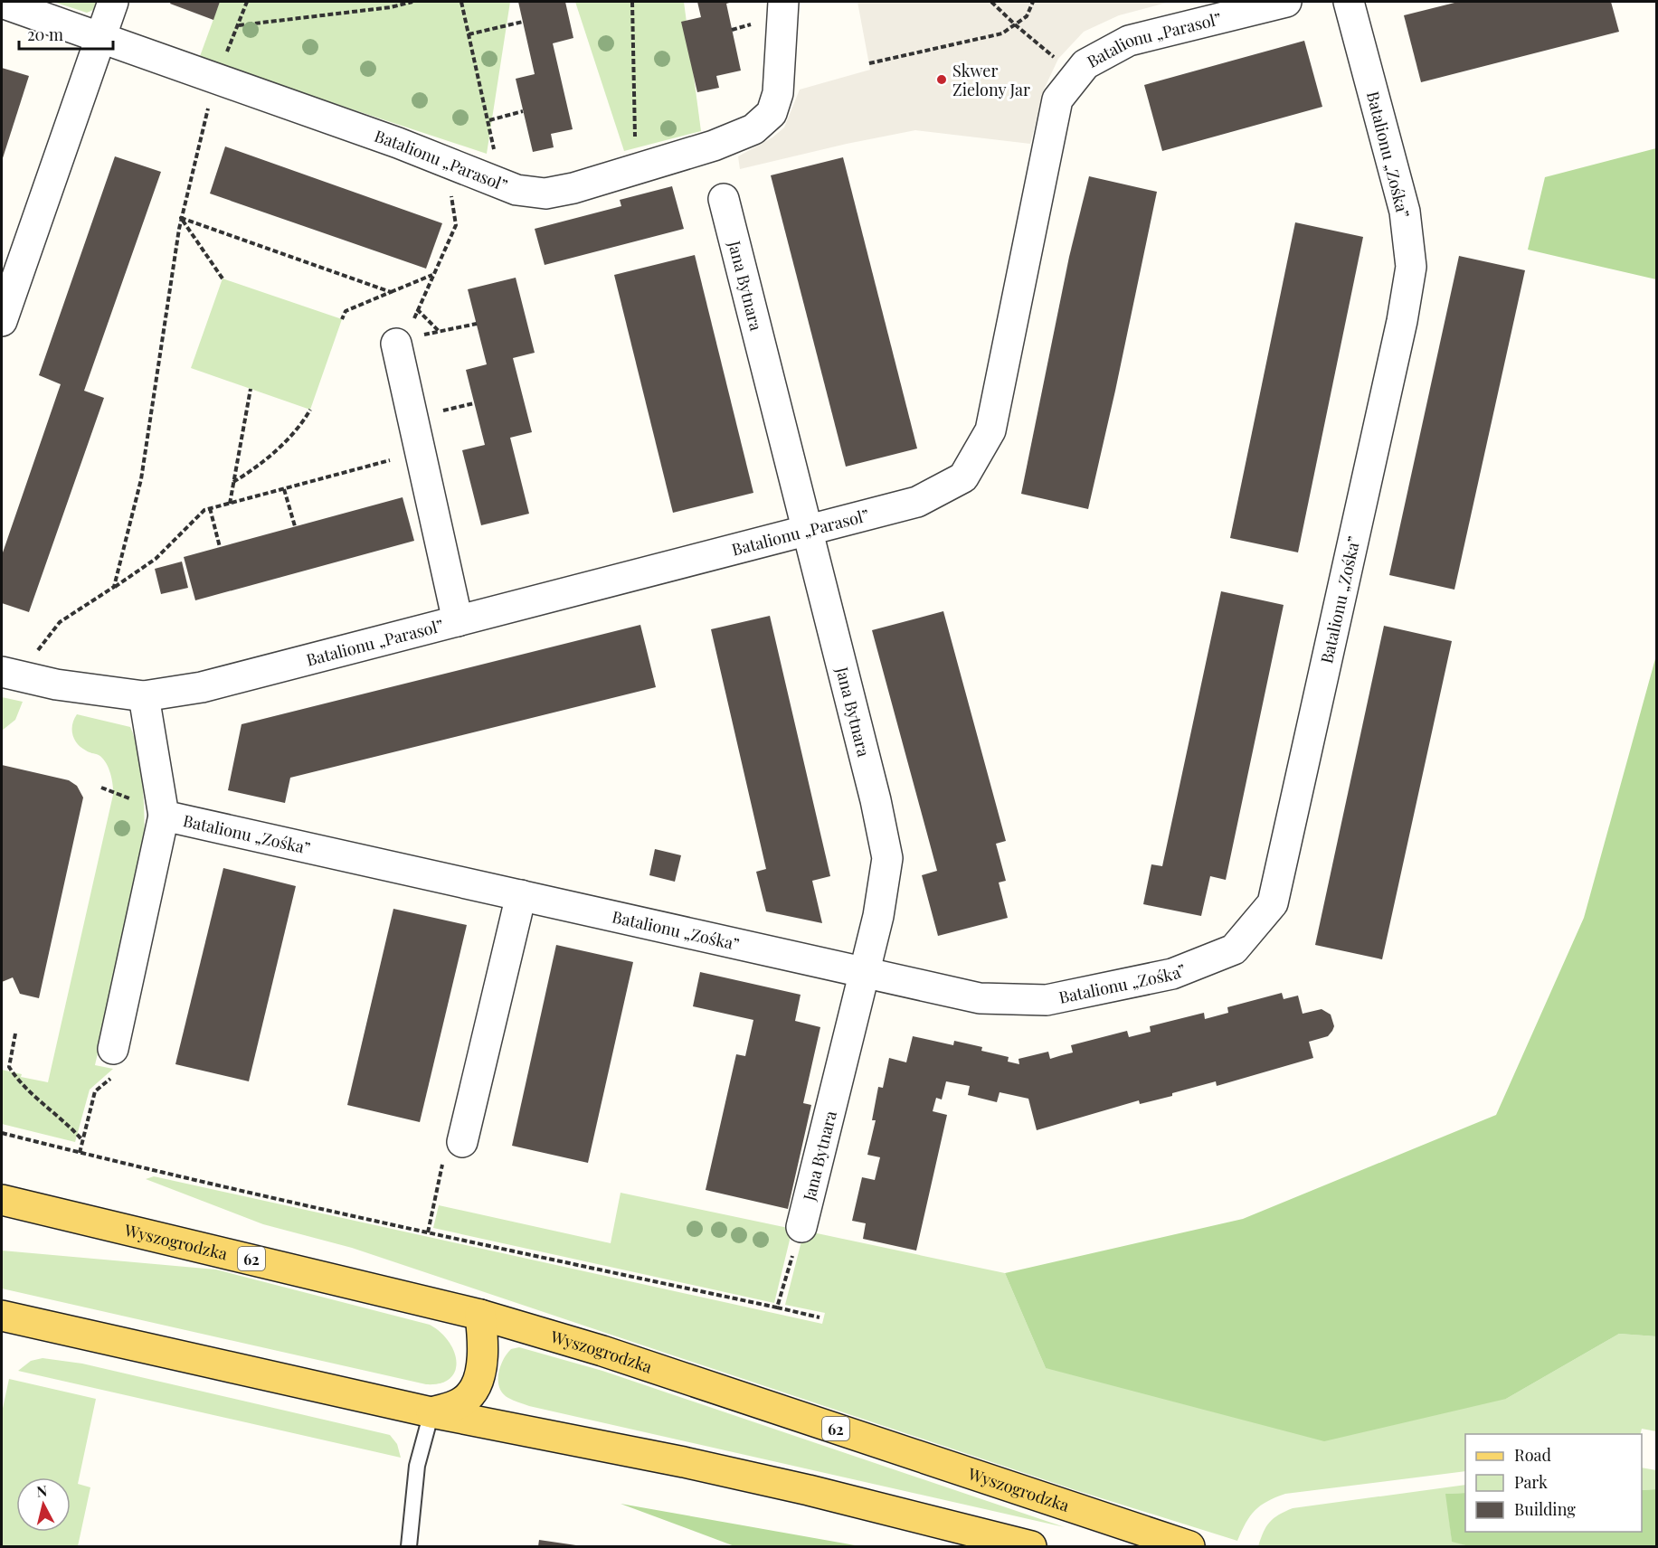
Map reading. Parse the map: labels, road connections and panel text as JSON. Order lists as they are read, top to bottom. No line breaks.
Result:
{"streets":{"main road":["Wyszogrodzka","62"],"street":["Batalionu „Parasol”","Batalionu „Zośka”","Jana Bytnara"]},"crossings":[["Batalionu „Parasol”","Batalionu „Zośka”"],["Batalionu „Parasol”","Jana Bytnara"],["Batalionu „Zośka”","Jana Bytnara"]],"places":["Skwer Zielony Jar"],"legend":["Road","Park","Building"],"scale_bar":"20 m","north":"top"}
